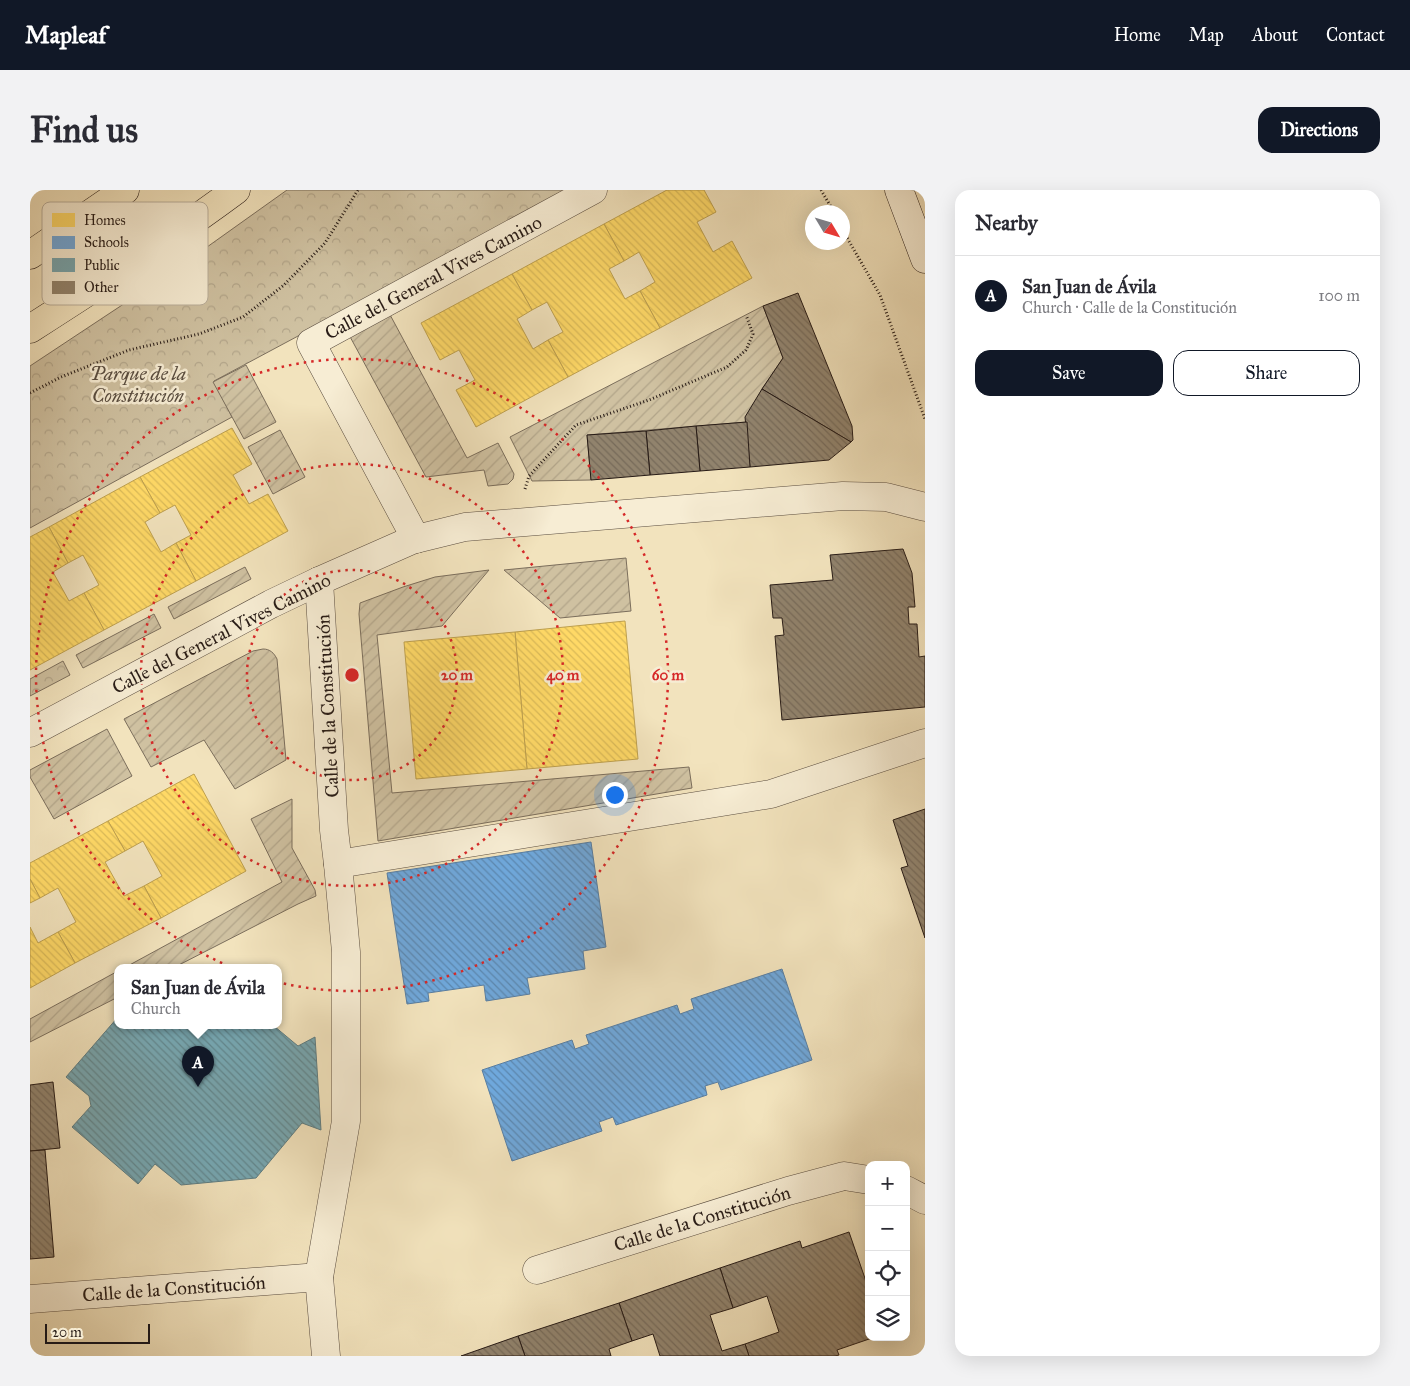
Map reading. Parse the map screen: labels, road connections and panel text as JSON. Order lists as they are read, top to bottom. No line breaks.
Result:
{"streets":{"street":["Calle del General Vives Camino","Calle de la Constitución"]},"crossings":[["Calle del General Vives Camino","Calle de la Constitución"]],"parks":["Parque de la Constitución"],"legend":["Homes","Schools","Public","Other"],"scale_bar":"20 m","north":"bottom right","page":{"header":"Mapleaf","nav":["Home","Map","About","Contact"],"buttons":["Directions",["Save","Share"]],"title":"Find us","heading":"Nearby","list":[{"mark":"A","name":"San Juan de Ávila","note":"Church · Calle de la Constitución","value":"100 m"}],"popup":["San Juan de Ávila","Church"],"pins":"A","map_buttons":["+","−"],"scale":"20 m"},"rings":["20 m","40 m","60 m"]}
